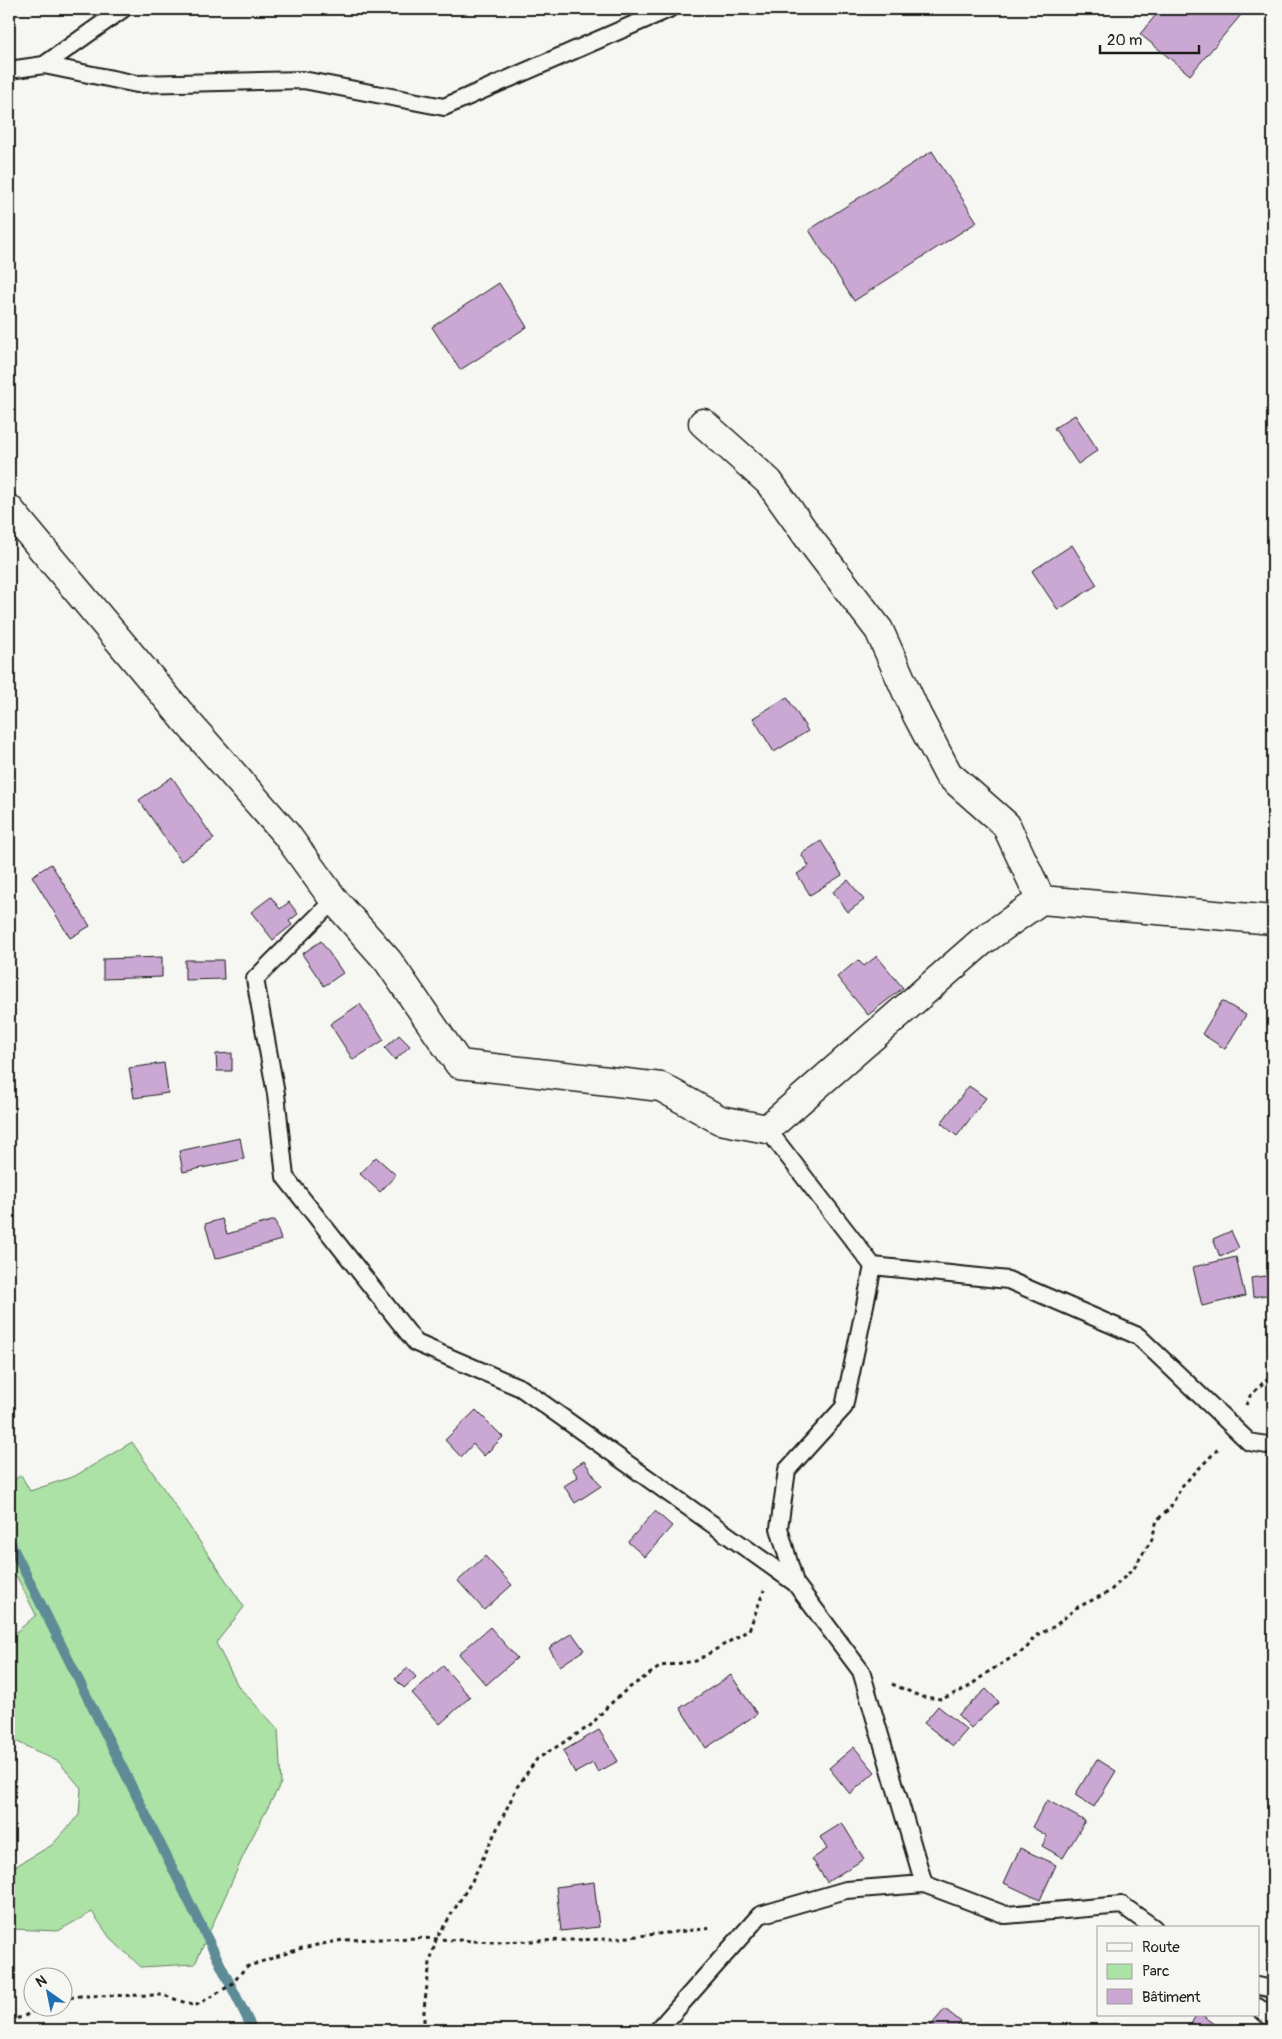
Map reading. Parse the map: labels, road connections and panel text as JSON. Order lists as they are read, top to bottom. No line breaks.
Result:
{"legend":["Route","Parc","Bâtiment"],"scale_bar":"20 m","north":"top left"}
